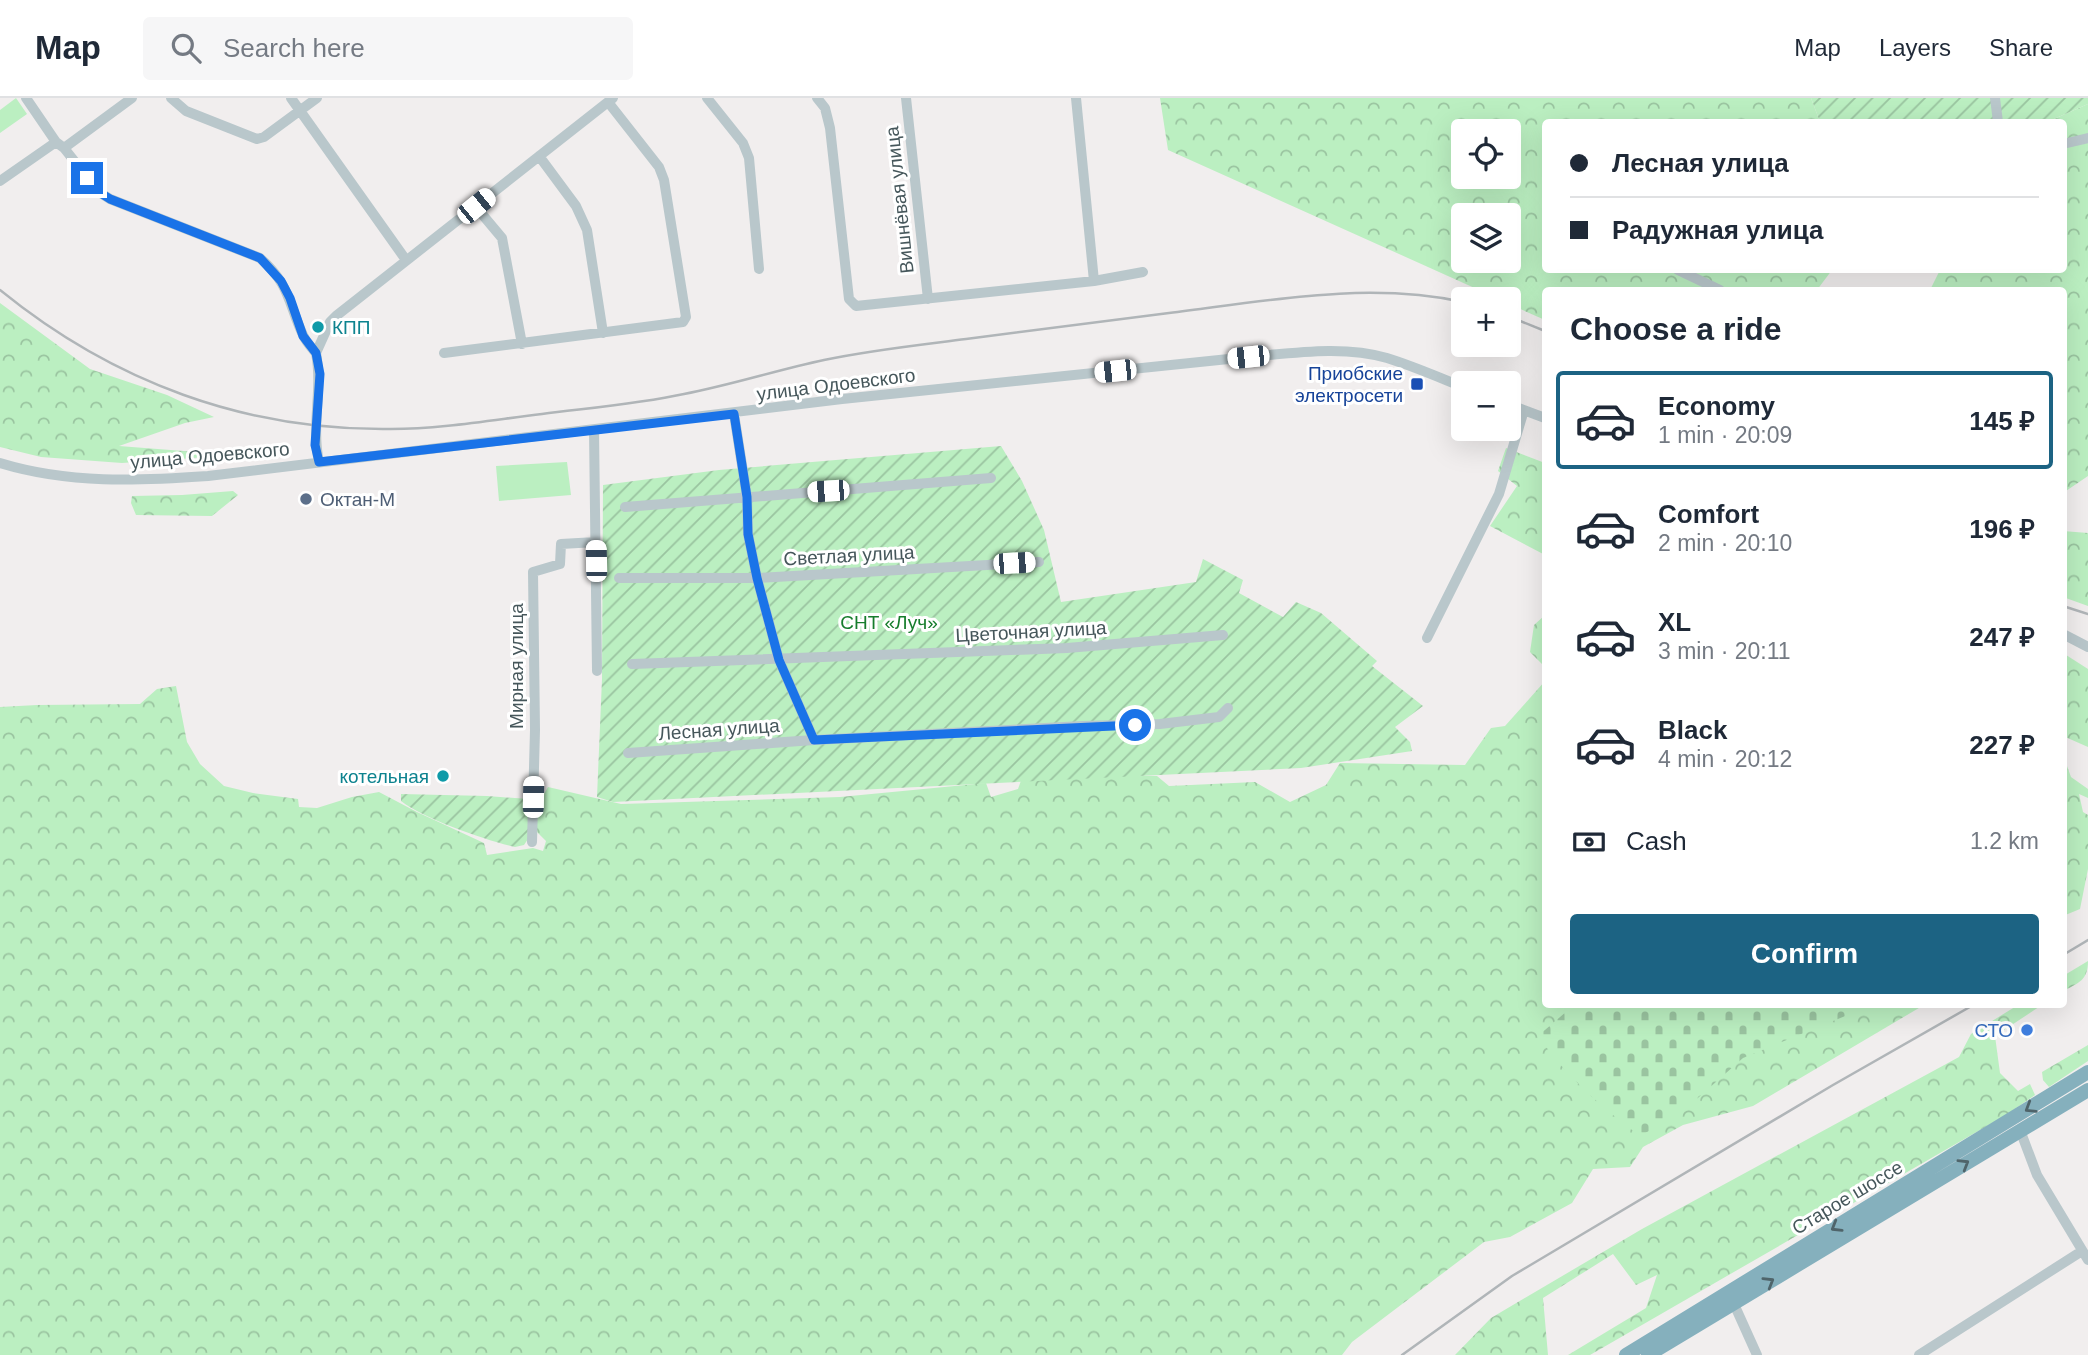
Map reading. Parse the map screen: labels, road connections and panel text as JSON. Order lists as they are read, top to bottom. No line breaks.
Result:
{"streets":{"highway":["Старое шоссе"],"street":["Вишнёвая улица","улица Одоевского","Светлая улица","Цветочная улица","Мирная улица","Лесная улица"]},"parks":["СНТ «Луч»"],"places":{"other":["КПП","Октан-М","котельная","СТО"],"transit":["Приобские электросети"]},"page":{"header":"Map","search":"Search here","nav":["Map","Layers","Share"],"map_buttons":["+","−"],"banner":["Лесная улица","Радужная улица"],"heading":"Choose a ride","list":[{"name":"Economy","note":"1 min · 20:09","value":"145 ₽"},{"name":"Comfort","note":"2 min · 20:10","value":"196 ₽"},{"name":"XL","note":"3 min · 20:11","value":"247 ₽"},{"name":"Black","note":"4 min · 20:12","value":"227 ₽"}],"pay":["Cash","1.2 km"],"buttons":"Confirm"}}
